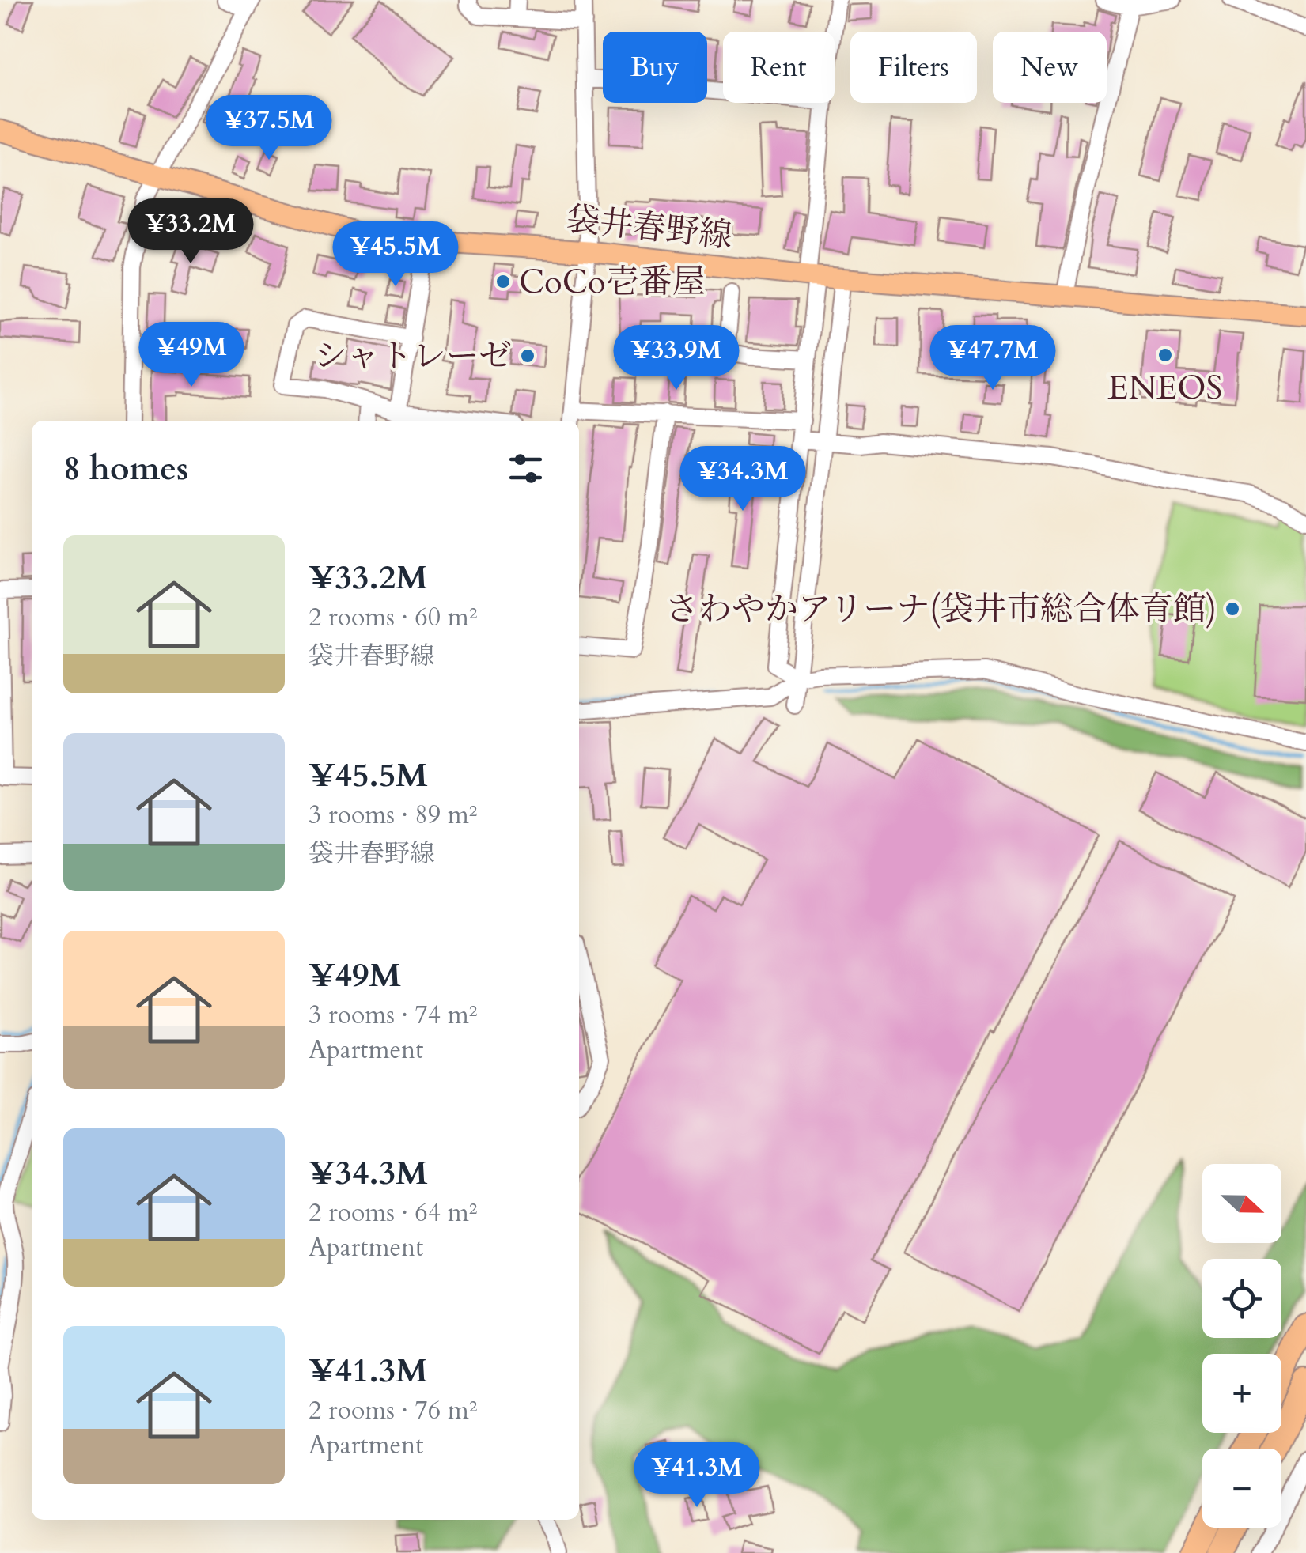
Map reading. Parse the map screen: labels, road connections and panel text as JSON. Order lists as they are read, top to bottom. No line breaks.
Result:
{"streets":{"main road":["袋井春野線"]},"places":["CoCo壱番屋","ENEOS","シャトレーゼ","さわやかアリーナ(袋井市総合体育館)"],"north":"right","page":{"chip":["Buy","Rent","Filters","New"],"price":["¥37.5M","¥33.2M","¥45.5M","¥49M","¥33.9M","¥47.7M","¥34.3M","¥41.3M"],"heading":"8 homes","list":[{"name":"¥33.2M","note":"2 rooms · 60 m² · 袋井春野線"},{"name":"¥45.5M","note":"3 rooms · 89 m² · 袋井春野線"},{"name":"¥49M","note":"3 rooms · 74 m² · Apartment"},{"name":"¥34.3M","note":"2 rooms · 64 m² · Apartment"},{"name":"¥41.3M","note":"2 rooms · 76 m² · Apartment"}],"map_buttons":["+","−"]}}
